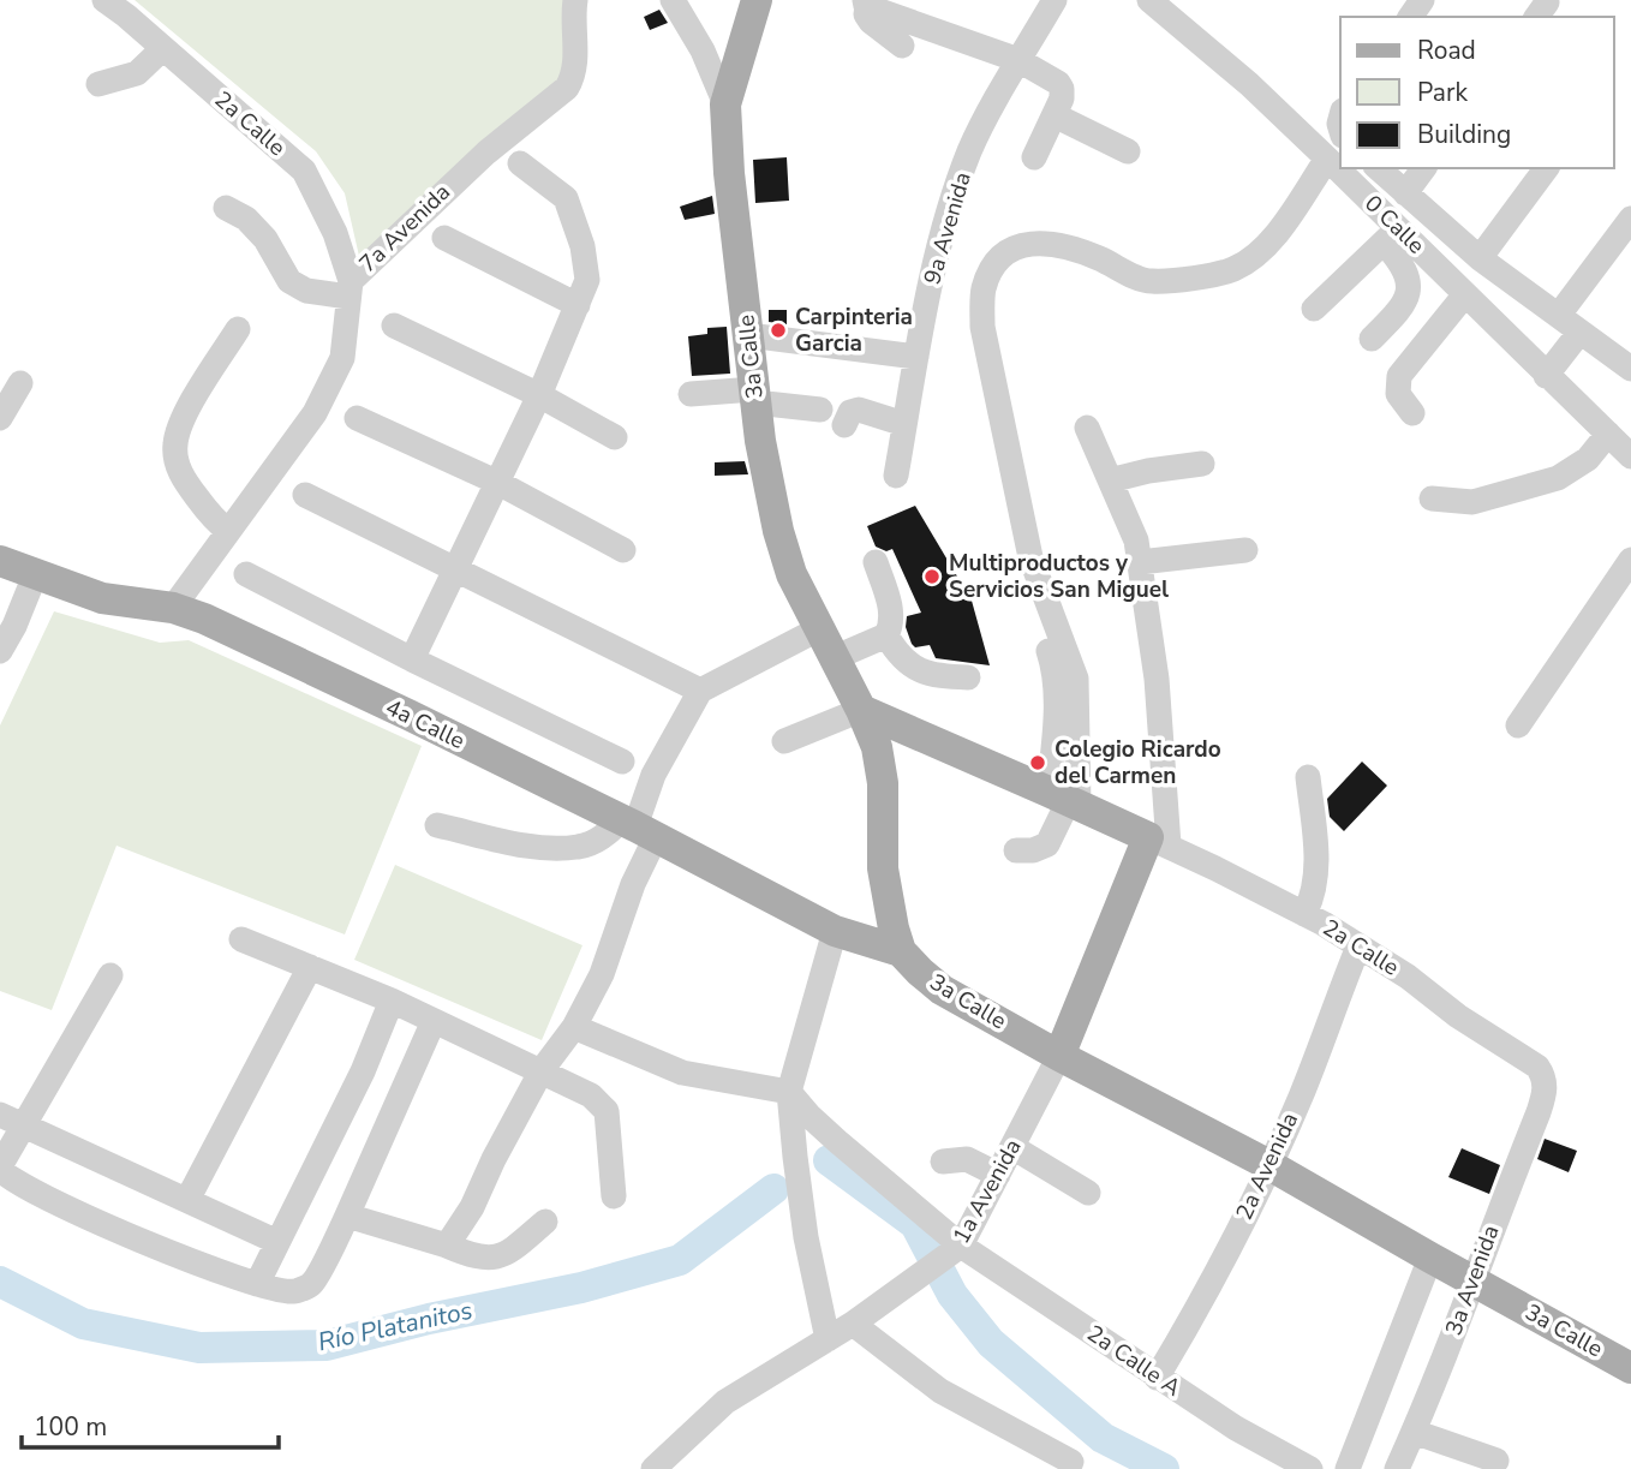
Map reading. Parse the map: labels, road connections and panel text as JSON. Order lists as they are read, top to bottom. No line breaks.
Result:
{"streets":{"main road":["3a Calle","4a Calle","1a Avenida"],"street":["2a Calle","0 Calle","7a Avenida","9a Avenida","2a Avenida","3a Avenida","2a Calle A"]},"crossings":[["2a Calle","7a Avenida"],["2a Calle","2a Avenida"],["2a Calle","1a Avenida"],["2a Calle","3a Avenida"],["7a Avenida","4a Calle"],["3a Calle","4a Calle"],["3a Calle","2a Avenida"],["3a Calle","1a Avenida"],["3a Calle","3a Avenida"],["2a Avenida","2a Calle A"],["1a Avenida","2a Calle A"]],"water":["Río Platanitos"],"places":["Carpinteria Garcia","Multiproductos y Servicios San Miguel","Colegio Ricardo del Carmen"],"legend":["Road","Park","Building"],"scale_bar":"100 m"}
